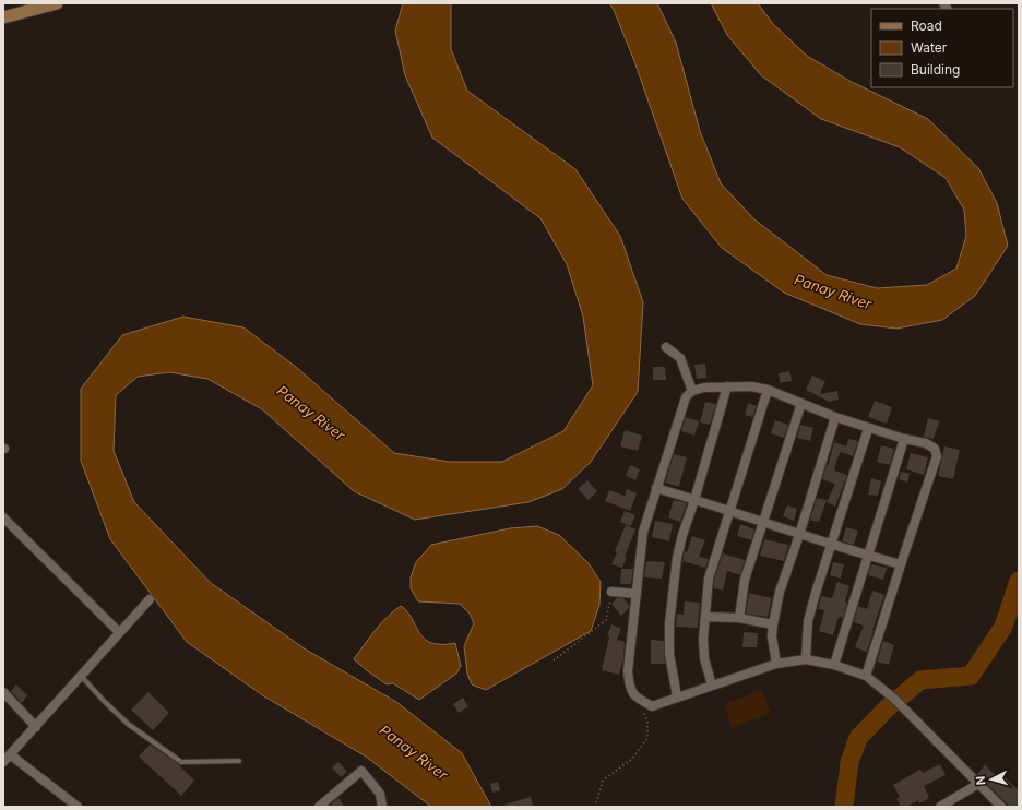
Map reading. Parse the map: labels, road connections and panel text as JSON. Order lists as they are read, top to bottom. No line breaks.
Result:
{"water":["Panay River"],"legend":["Road","Water","Building"],"north":"left"}
